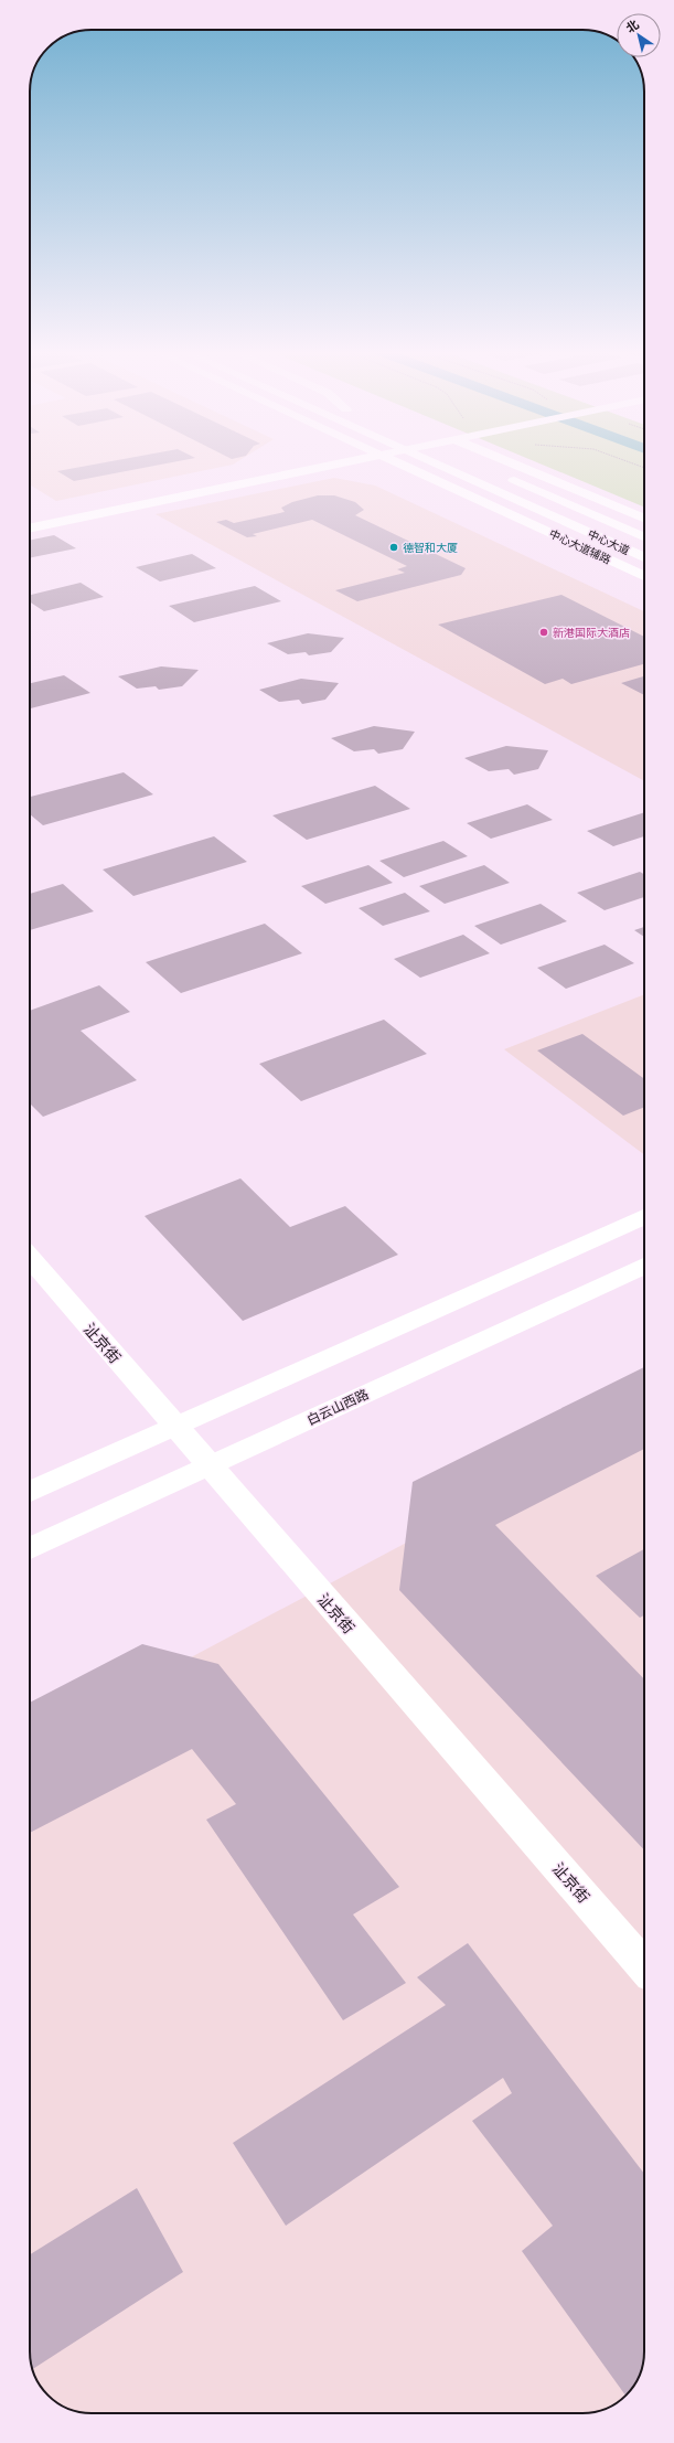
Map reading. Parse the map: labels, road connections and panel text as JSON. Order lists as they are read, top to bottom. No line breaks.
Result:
{"streets":{"main road":["中心大道","中心大道辅路","沚京街","白云山西路"]},"crossings":[["沚京街","白云山西路"]],"places":["德智和大厦","新港国际大酒店"],"north":"top left"}
